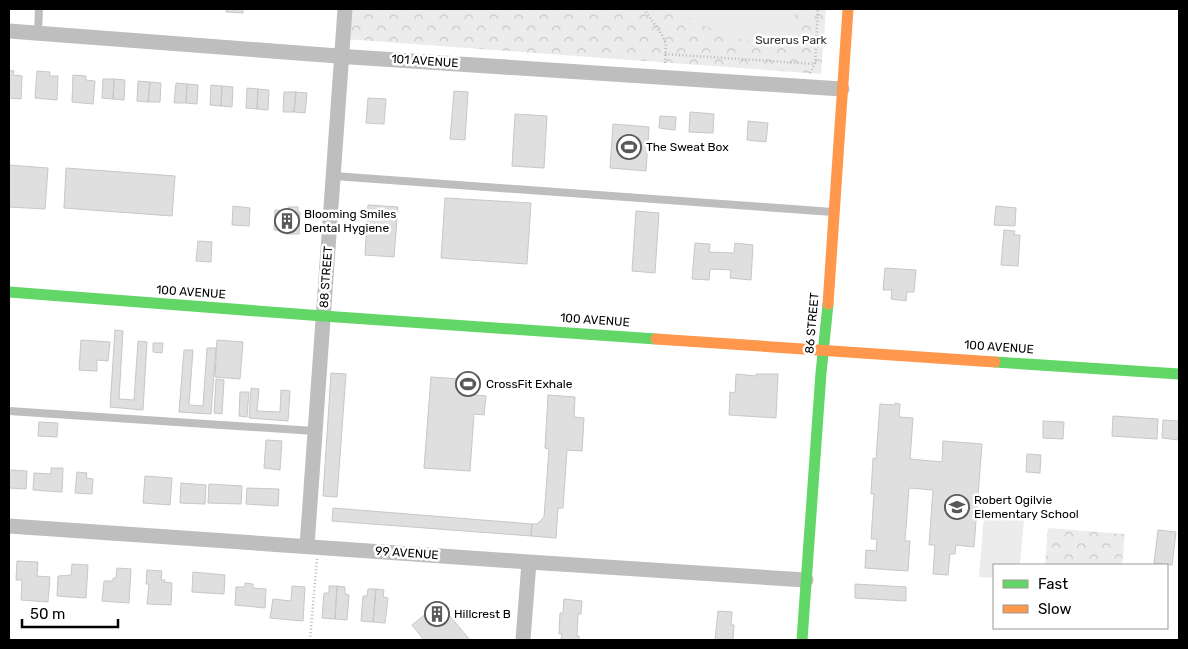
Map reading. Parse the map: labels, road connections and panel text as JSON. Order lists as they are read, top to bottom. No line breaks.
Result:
{"streets":{"main road":["100 AVENUE","86 STREET"],"street":["101 AVENUE","88 STREET","99 AVENUE"]},"crossings":[["101 AVENUE","88 STREET"],["101 AVENUE","86 STREET"],["88 STREET","100 AVENUE"],["88 STREET","99 AVENUE"],["100 AVENUE","86 STREET"],["86 STREET","99 AVENUE"]],"parks":["Surerus Park"],"places":{"sports":["The Sweat Box","CrossFit Exhale"],"building":["Blooming Smiles Dental Hygiene","Hillcrest B"],"school or university":["Robert Ogilvie Elementary School"]},"legend":["Fast","Slow"],"scale_bar":"50 m"}
